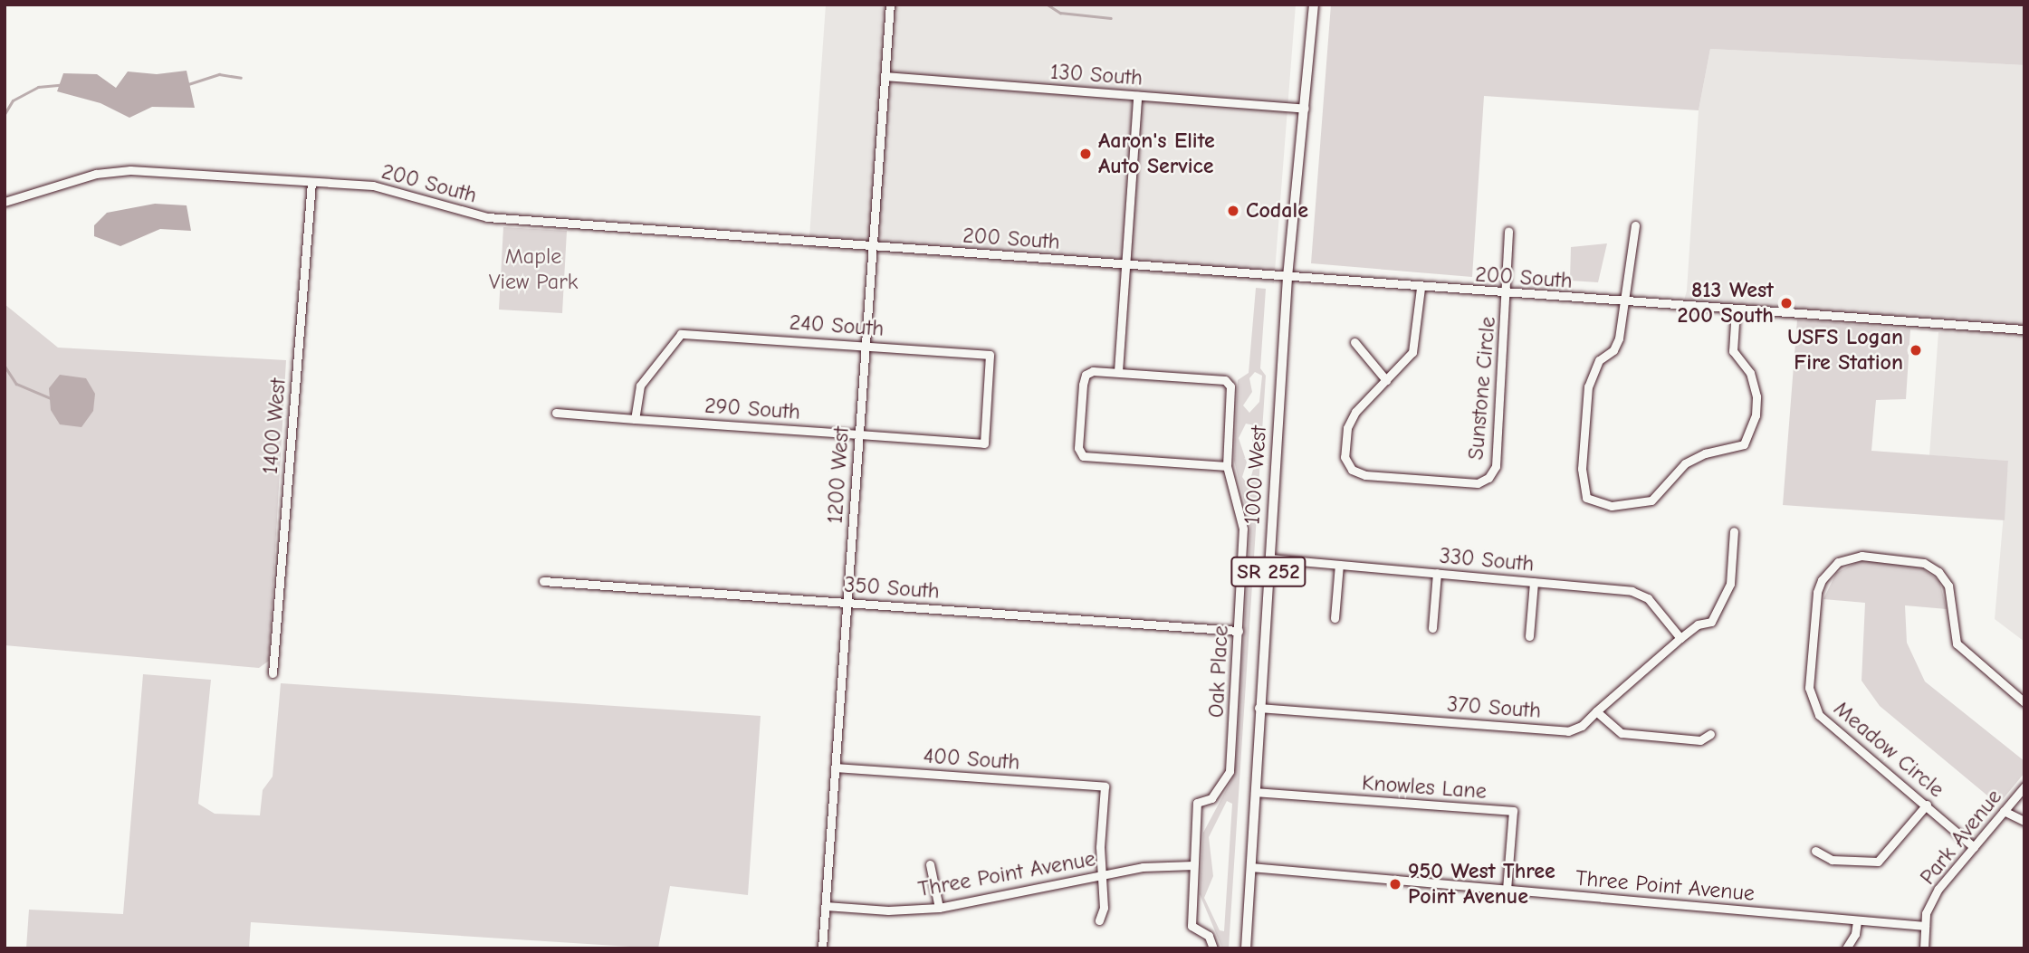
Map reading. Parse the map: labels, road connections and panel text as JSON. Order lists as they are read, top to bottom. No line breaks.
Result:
{"streets":{"main road":["1000 West","SR 252"],"street":["130 South","200 South","240 South","Sunstone Circle","290 South","1400 West","1200 West","330 South","350 South","Oak Place","370 South","Meadow Circle","400 South","Knowles Lane","Park Avenue","Three Point Avenue"]},"crossings":[["130 South","1200 West"],["130 South","1000 West"],["200 South","Sunstone Circle"],["200 South","1400 West"],["200 South","1200 West"],["200 South","1000 West"],["240 South","290 South"],["240 South","1200 West"],["290 South","1200 West"],["1200 West","350 South"],["1200 West","400 South"],["1200 West","Three Point Avenue"],["1000 West","330 South"],["1000 West","370 South"],["1000 West","Knowles Lane"],["1000 West","Three Point Avenue"],["330 South","370 South"],["350 South","Oak Place"],["Oak Place","Three Point Avenue"],["Meadow Circle","Park Avenue"],["400 South","Three Point Avenue"],["Knowles Lane","Three Point Avenue"],["Park Avenue","Three Point Avenue"]],"parks":["Maple View Park"],"places":["Aaron's Elite Auto Service","Codale","813 West 200 South","USFS Logan Fire Station","950 West Three Point Avenue"]}
